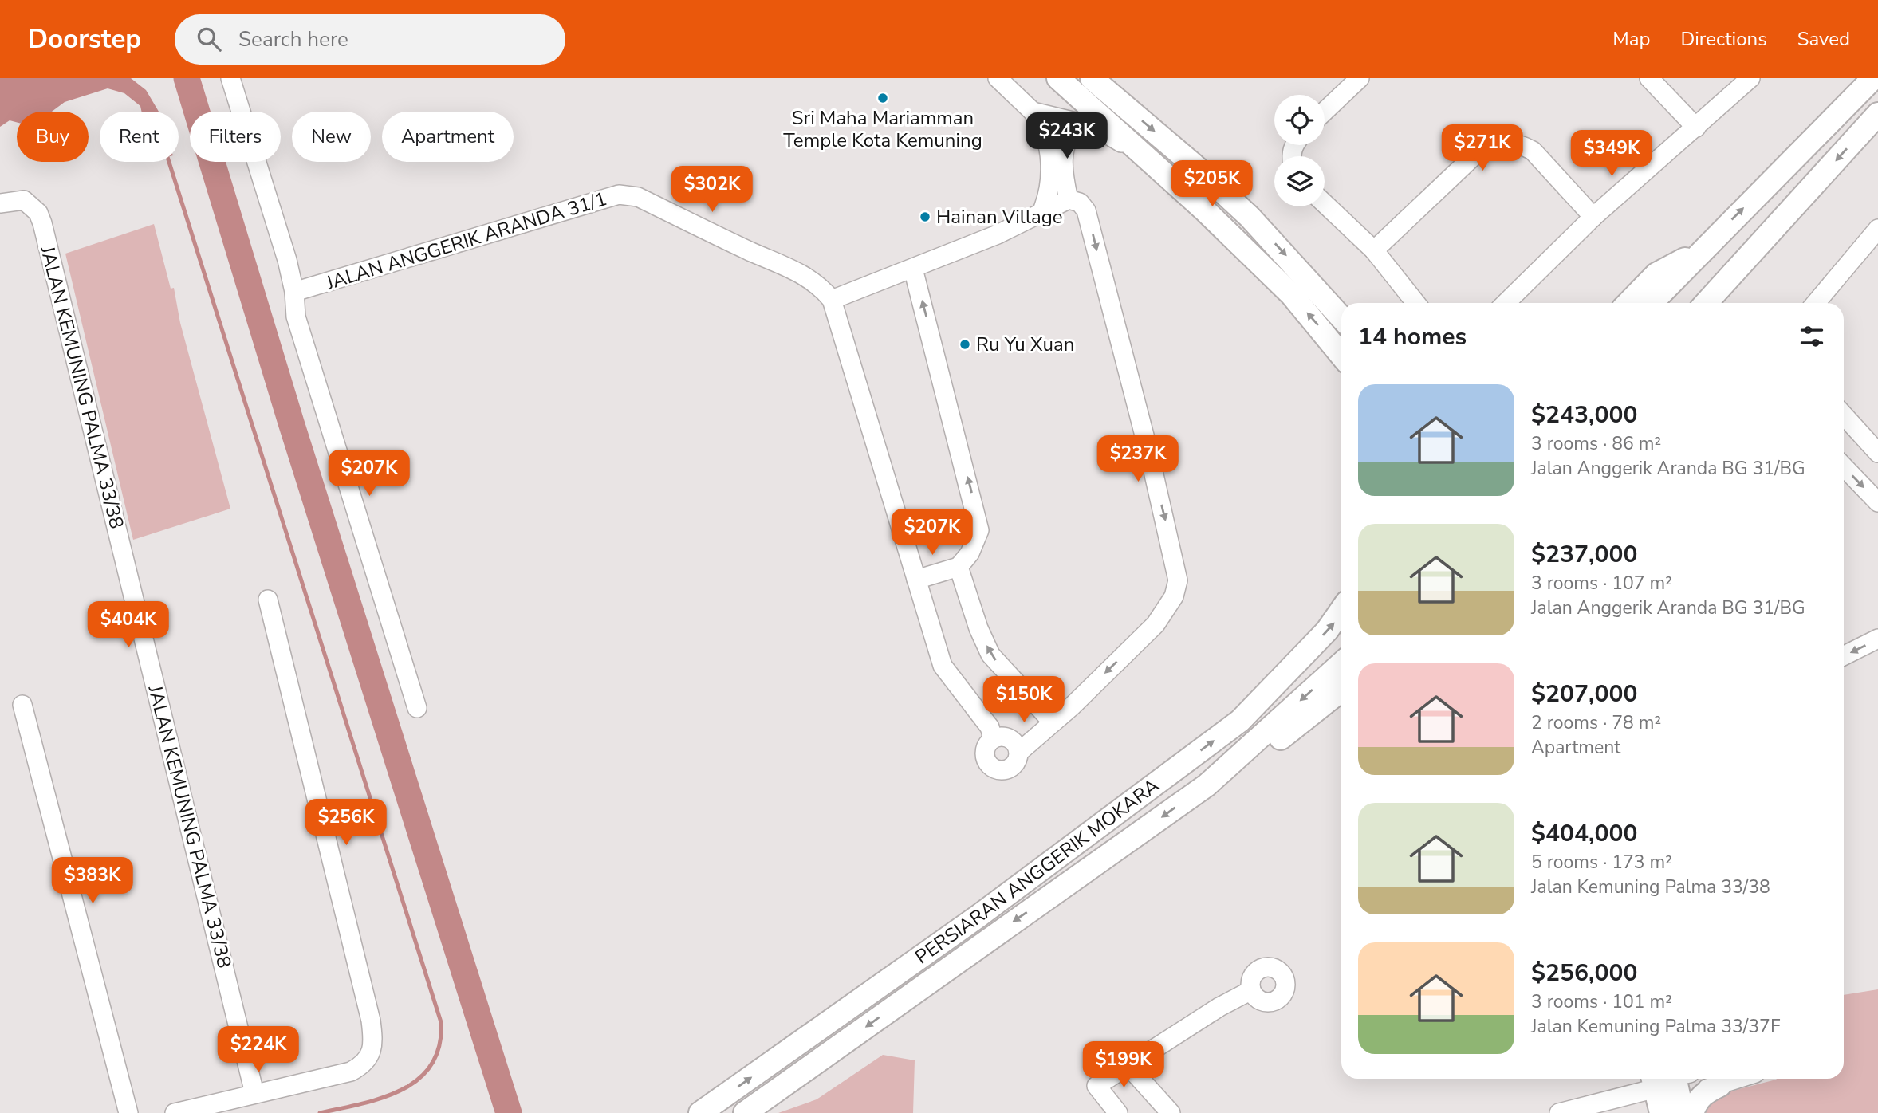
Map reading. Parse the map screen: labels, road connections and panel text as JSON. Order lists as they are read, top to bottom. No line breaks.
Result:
{"streets":{"main road":["PERSIARAN ANGGERIK MOKARA"],"street":["JALAN ANGGERIK ARANDA 31/1","JALAN KEMUNING PALMA 33/38"]},"places":["Sri Maha Mariamman Temple Kota Kemuning","Hainan Village","Ru Yu Xuan"],"page":{"header":"Doorstep","search":"Search here","nav":["Map","Directions","Saved"],"chip":["Buy","Rent","Filters","New","Apartment"],"price":["$243K","$271K","$349K","$205K","$302K","$237K","$207K","$207K","$404K","$150K","$256K","$383K","$224K","$199K"],"heading":"14 homes","list":[{"name":"$243,000","note":"3 rooms · 86 m² · Jalan Anggerik Aranda BG 31/BG"},{"name":"$237,000","note":"3 rooms · 107 m² · Jalan Anggerik Aranda BG 31/BG"},{"name":"$207,000","note":"2 rooms · 78 m² · Apartment"},{"name":"$404,000","note":"5 rooms · 173 m² · Jalan Kemuning Palma 33/38"},{"name":"$256,000","note":"3 rooms · 101 m² · Jalan Kemuning Palma 33/37F"}]}}
